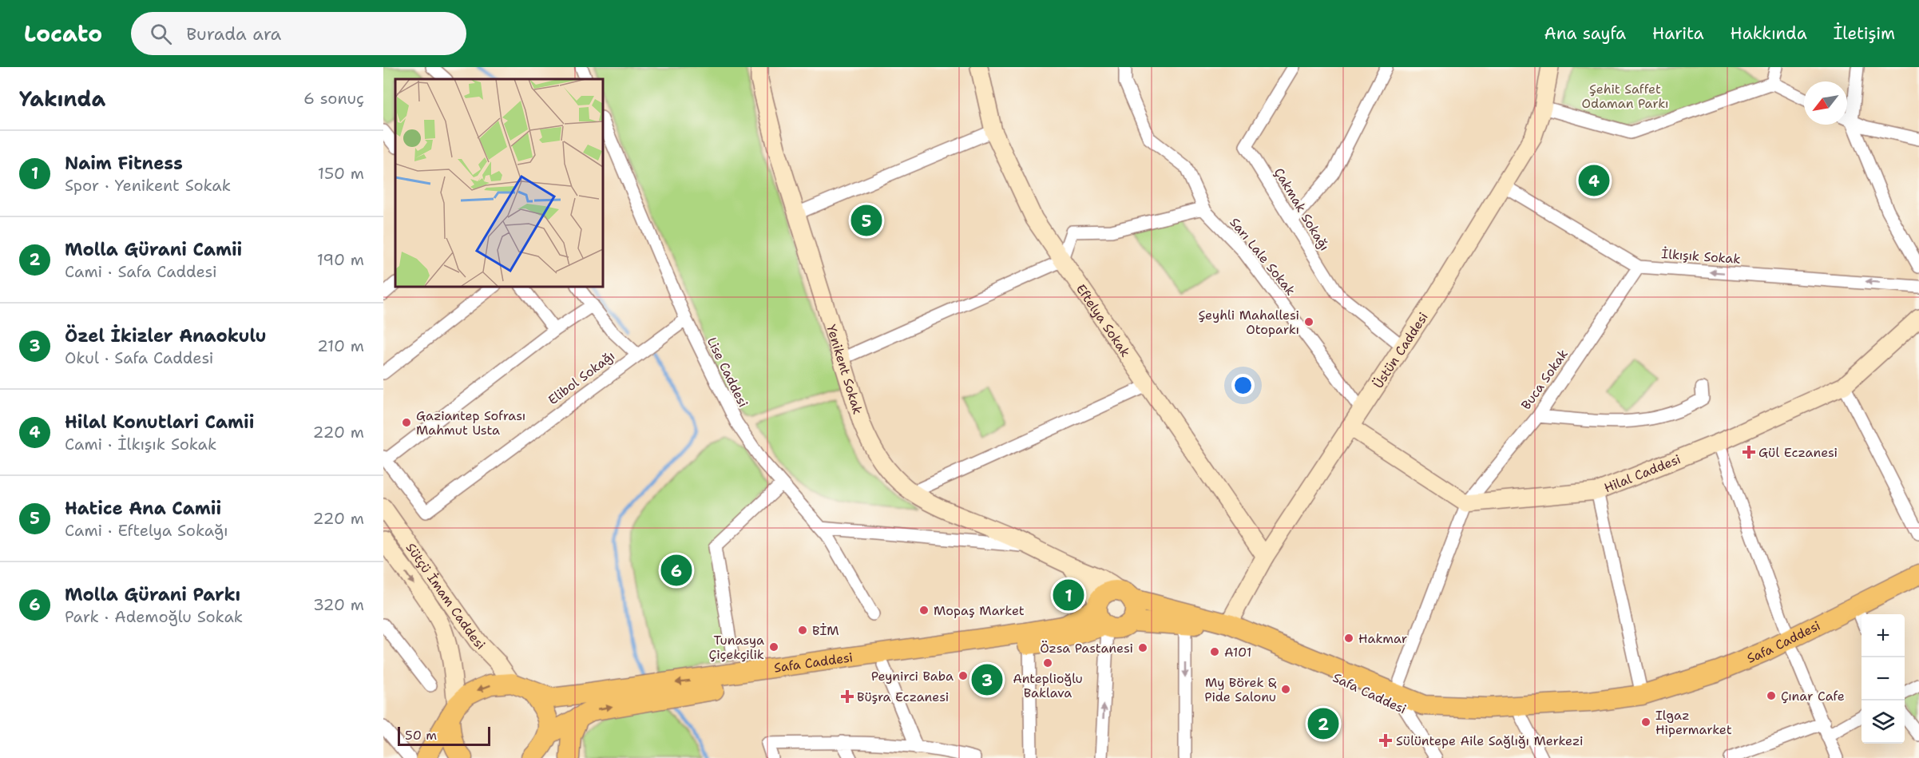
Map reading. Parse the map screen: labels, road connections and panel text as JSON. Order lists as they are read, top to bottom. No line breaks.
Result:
{"streets":{"main road":["Safa Caddesi"],"street":["Çakmak Sokağı","Sarı Lale Sokak","İlkışık Sokak","Eftelya Sokak","Üstün Caddesi","Yenikent Sokak","Lise Caddesi","Elibol Sokağı","Buca Sokak","Hilal Caddesi","Sütçü İmam Caddesi"]},"crossings":[["Çakmak Sokağı","Üstün Caddesi"],["Sarı Lale Sokak","Üstün Caddesi"],["İlkışık Sokak","Üstün Caddesi"],["İlkışık Sokak","Buca Sokak"],["Eftelya Sokak","Üstün Caddesi"],["Üstün Caddesi","Safa Caddesi"],["Yenikent Sokak","Safa Caddesi"],["Lise Caddesi","Elibol Sokağı"],["Buca Sokak","Hilal Caddesi"],["Buca Sokak","Safa Caddesi"],["Sütçü İmam Caddesi","Safa Caddesi"]],"one_way":["İlkışık Sokak"],"parks":["Şehit Saffet Odaman Parkı"],"places":{"other":["Şeyhli Mahallesi Otoparkı","Gaziantep Sofrası Mahmut Usta","Mopaş Market","BİM","Hakmar","Tunasya Çiçekçilik","Özsa Pastanesi","A101","Anteplioğlu Baklava","Peynirci Baba","My Börek & Pide Salonu","Çınar Cafe","Ilgaz Hipermarket"],"health":["Gül Eczanesi","Büşra Eczanesi","Sülüntepe Aile Sağlığı Merkezi"]},"scale_bar":"50 m","north":"bottom left","page":{"header":"Locato","search":"Burada ara","nav":["Ana sayfa","Harita","Hakkında","İletişim"],"heading":["Yakında","6 sonuç"],"list":[{"mark":"1","name":"Naim Fitness","note":"Spor · Yenikent Sokak","value":"150 m"},{"mark":"2","name":"Molla Gürani Camii","note":"Cami · Safa Caddesi","value":"190 m"},{"mark":"3","name":"Özel İkizler Anaokulu","note":"Okul · Safa Caddesi","value":"210 m"},{"mark":"4","name":"Hilal Konutlari Camii","note":"Cami · İlkışık Sokak","value":"220 m"},{"mark":"5","name":"Hatice Ana Camii","note":"Cami · Eftelya Sokağı","value":"220 m"},{"mark":"6","name":"Molla Gürani Parkı","note":"Park · Ademoğlu Sokak","value":"320 m"}],"pins":["4","5","6","1","3","2"],"map_buttons":["+","−"],"scale":"50 m"}}
